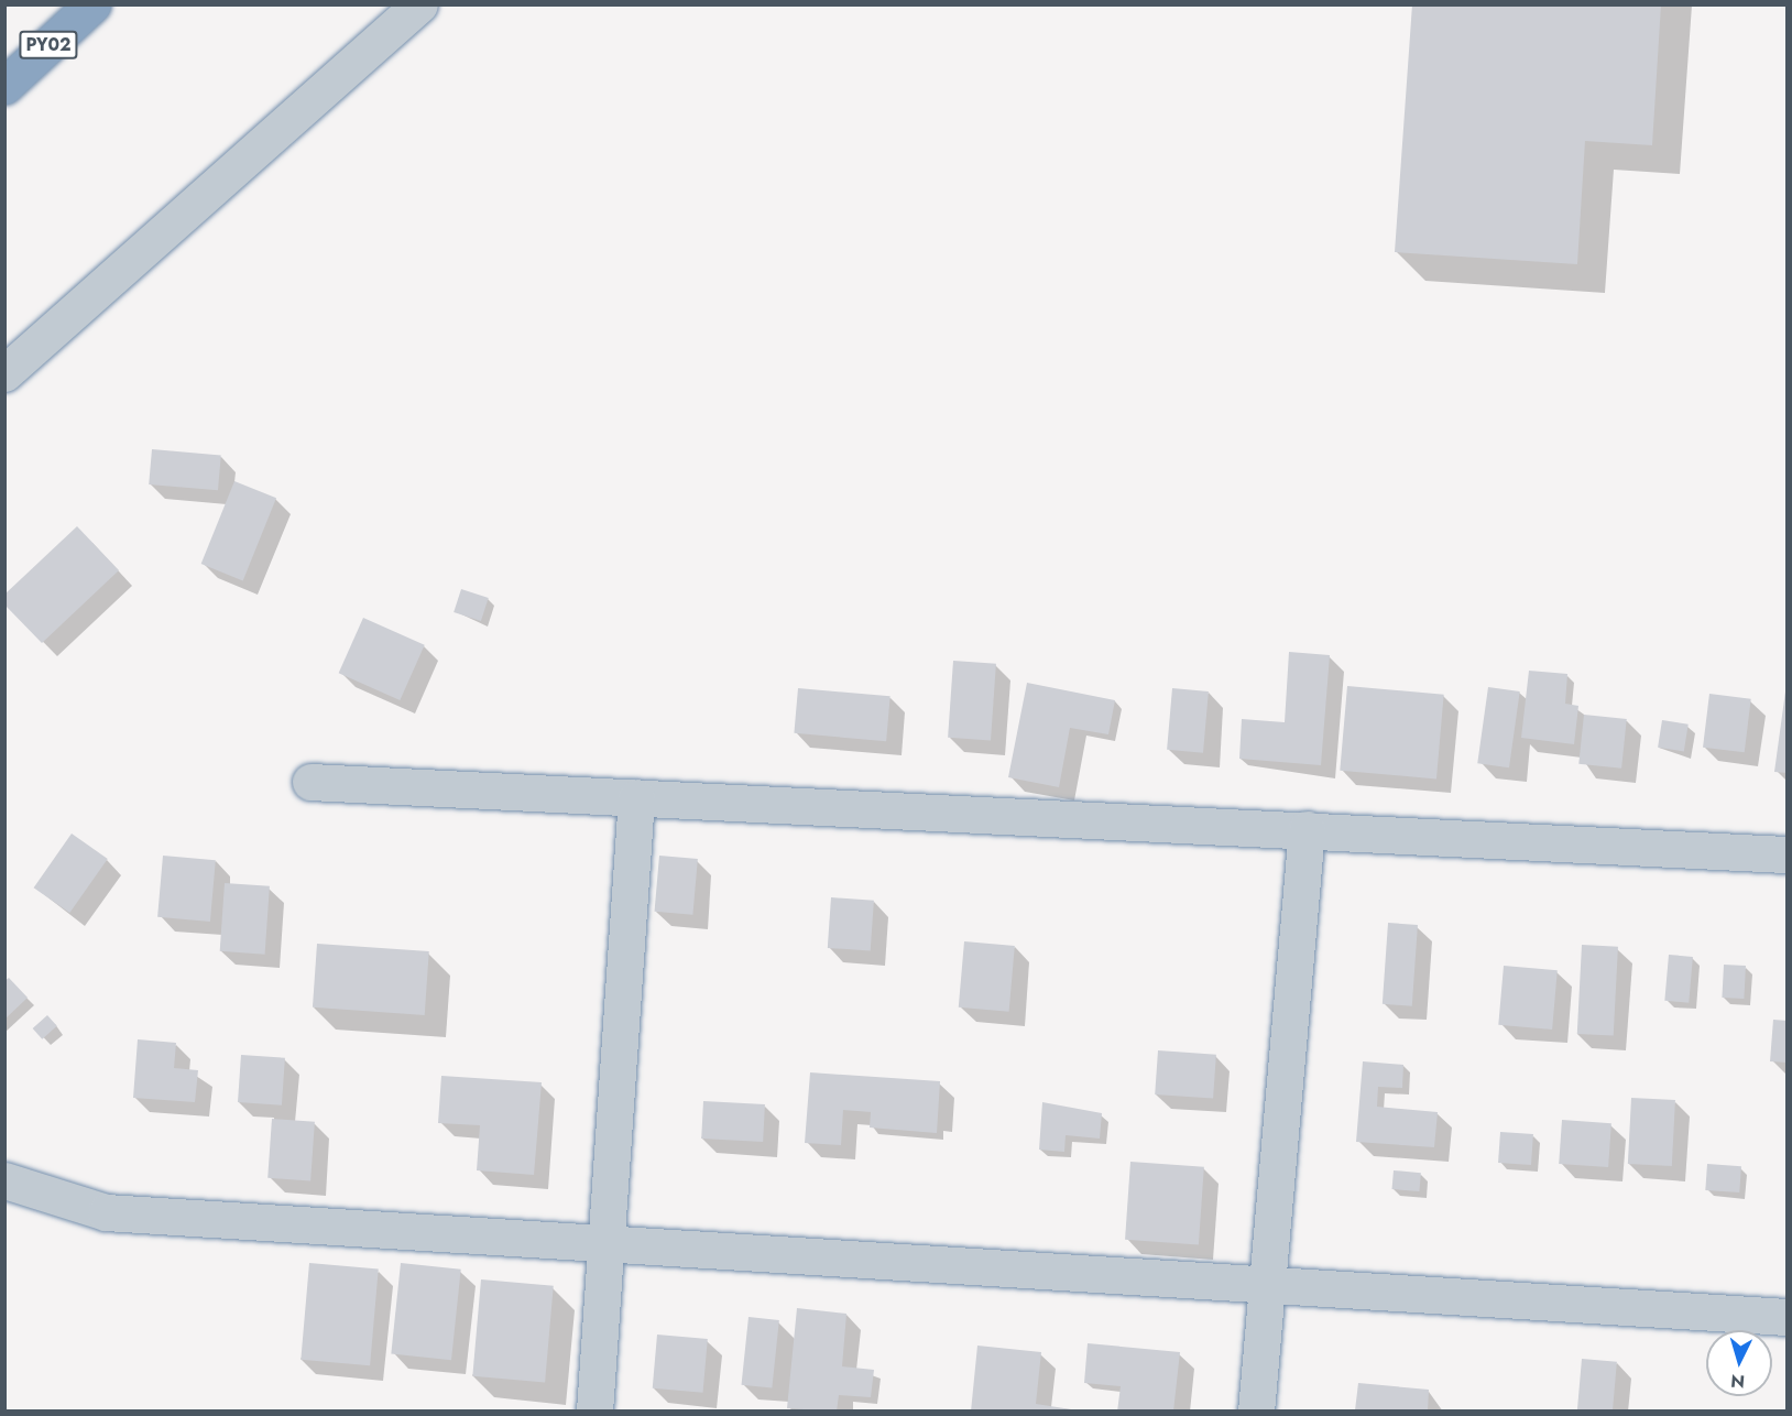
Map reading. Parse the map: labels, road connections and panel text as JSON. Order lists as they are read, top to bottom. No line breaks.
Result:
{"streets":{"highway":["PY02"]},"north":"bottom"}
